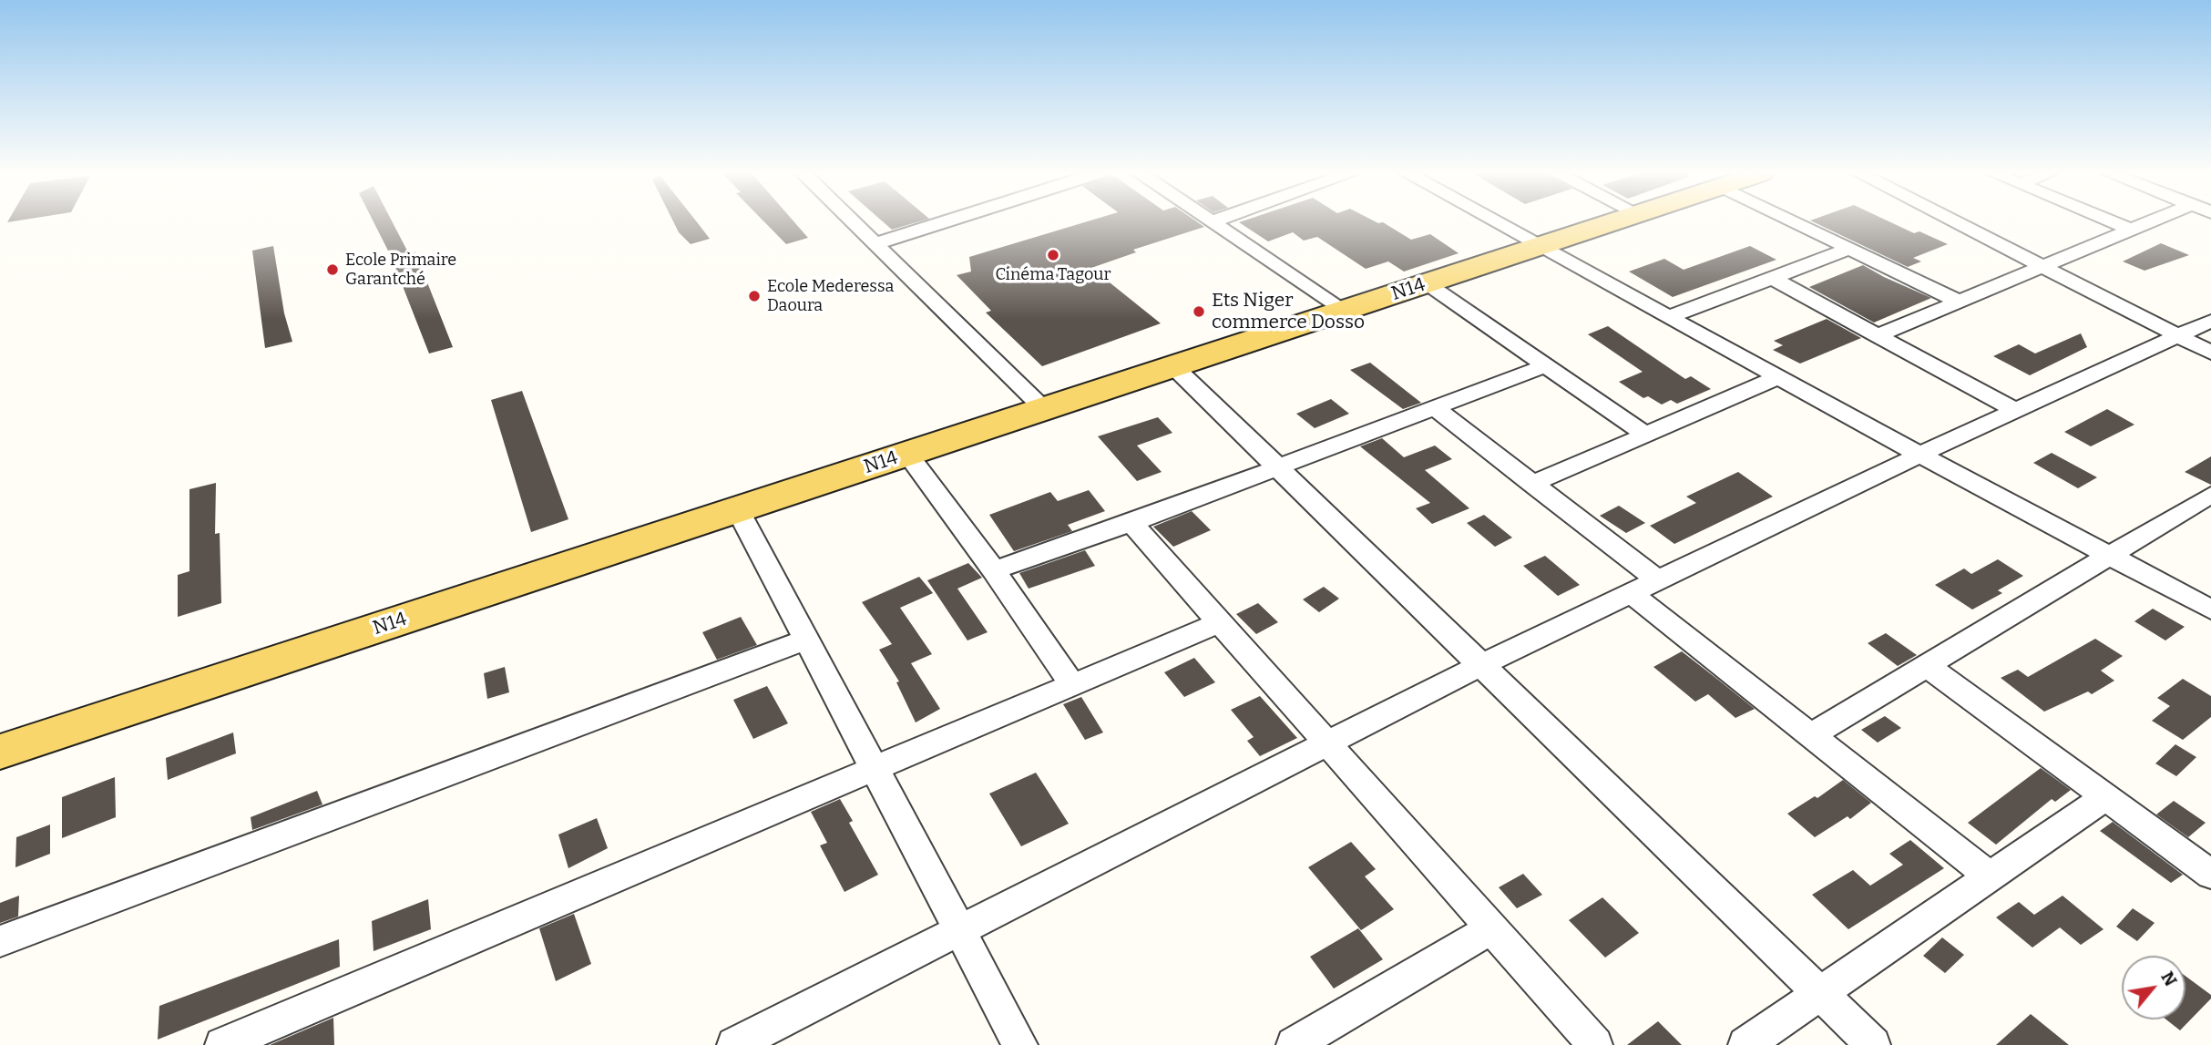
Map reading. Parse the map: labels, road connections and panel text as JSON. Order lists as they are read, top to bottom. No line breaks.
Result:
{"streets":{"main road":["N14"]},"places":["Cinéma Tagour","Ecole Primaire Garantché","Ecole Mederessa Daoura","Ets Niger commerce Dosso"],"north":"top right"}
